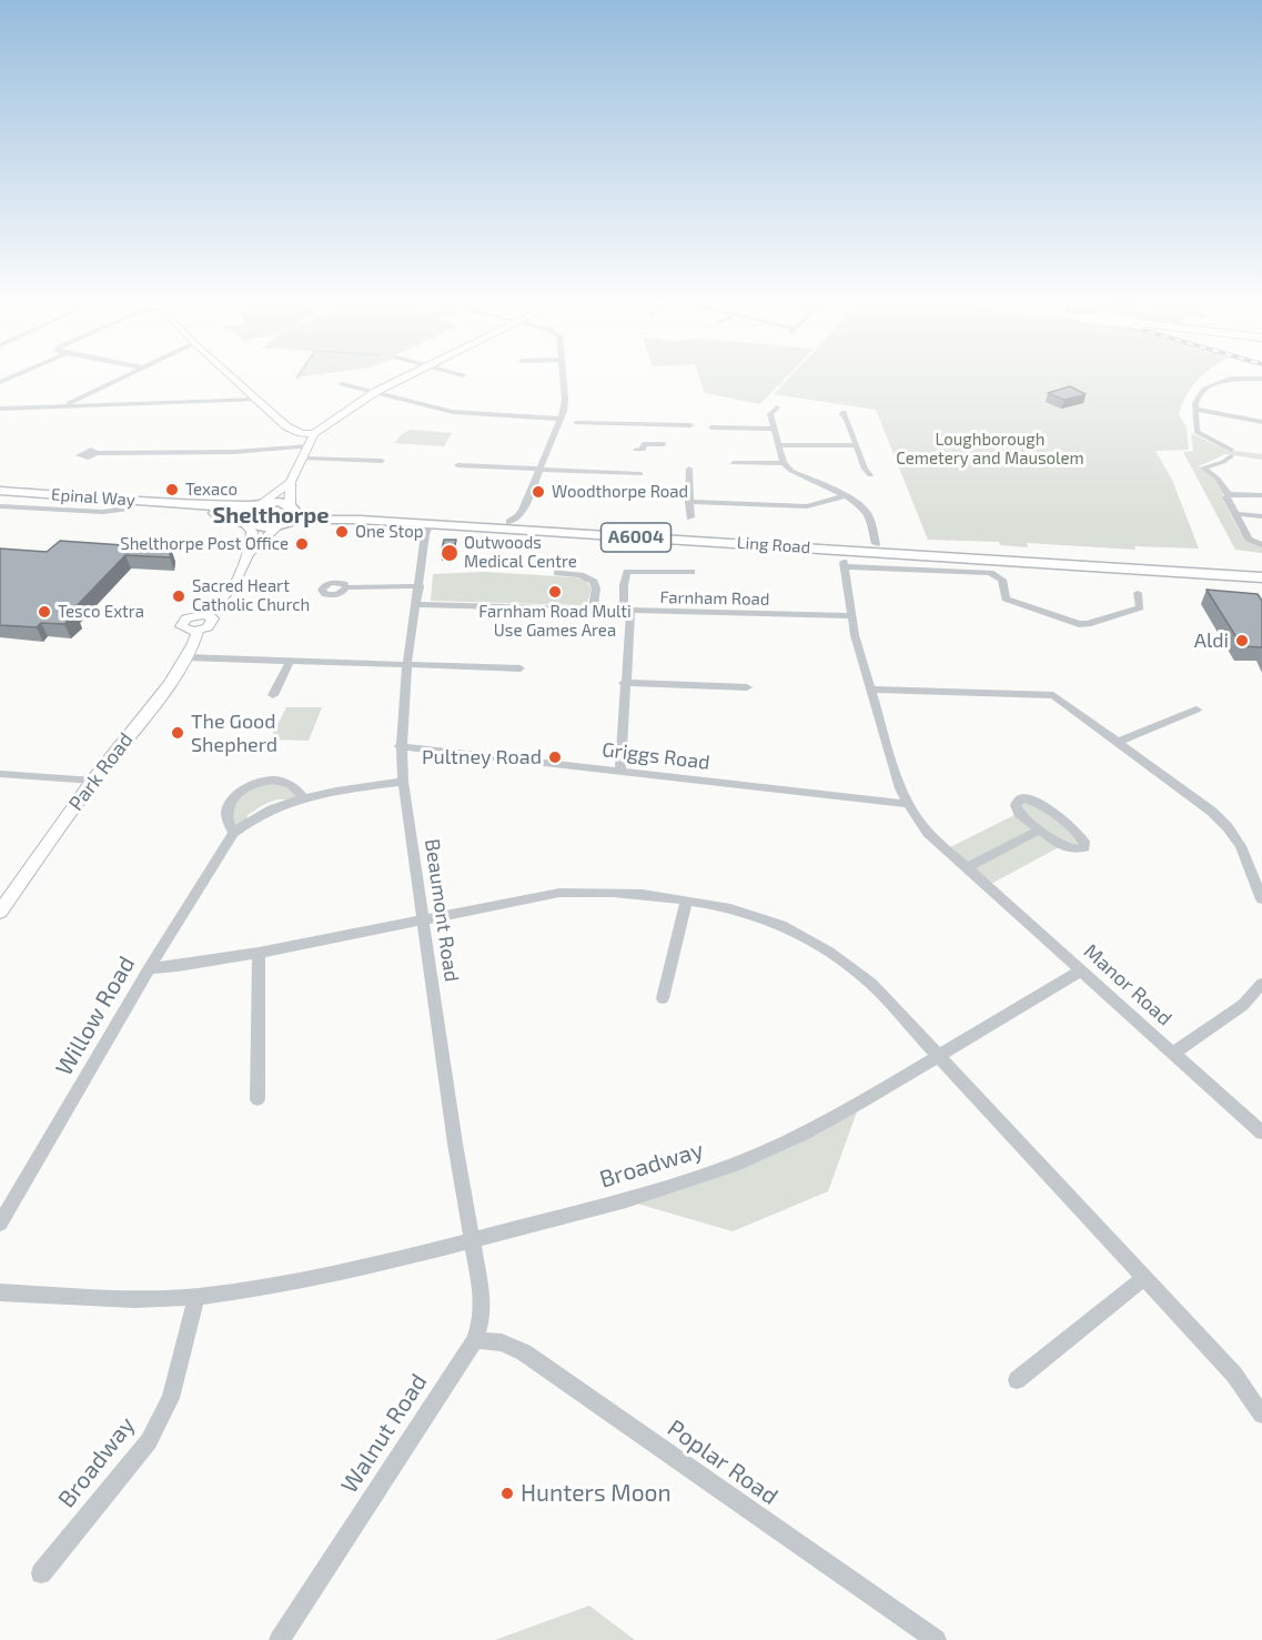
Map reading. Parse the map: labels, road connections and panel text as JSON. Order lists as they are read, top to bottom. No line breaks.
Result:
{"streets":{"main road":["Epinal Way","A6004","Ling Road"],"street":["Farnham Road","Griggs Road","Park Road","Beaumont Road","Manor Road","Willow Road","Broadway","Walnut Road","Poplar Road"]},"crossings":[["Epinal Way","A6004"],["A6004","Ling Road"],["A6004","Park Road"],["Ling Road","Park Road"],["Ling Road","Beaumont Road"],["Farnham Road","Beaumont Road"],["Farnham Road","Manor Road"],["Griggs Road","Beaumont Road"],["Griggs Road","Manor Road"],["Beaumont Road","Willow Road"],["Beaumont Road","Broadway"],["Beaumont Road","Walnut Road"],["Manor Road","Broadway"],["Broadway","Walnut Road"],["Walnut Road","Poplar Road"]],"districts":["Shelthorpe"],"parks":["Loughborough Cemetery and Mausolem"],"places":["Texaco","Woodthorpe Road","One Stop","Shelthorpe Post Office","Outwoods Medical Centre","Farnham Road Multi Use Games Area","Sacred Heart Catholic Church","Tesco Extra","Aldi","The Good Shepherd","Pultney Road","Hunters Moon"]}
